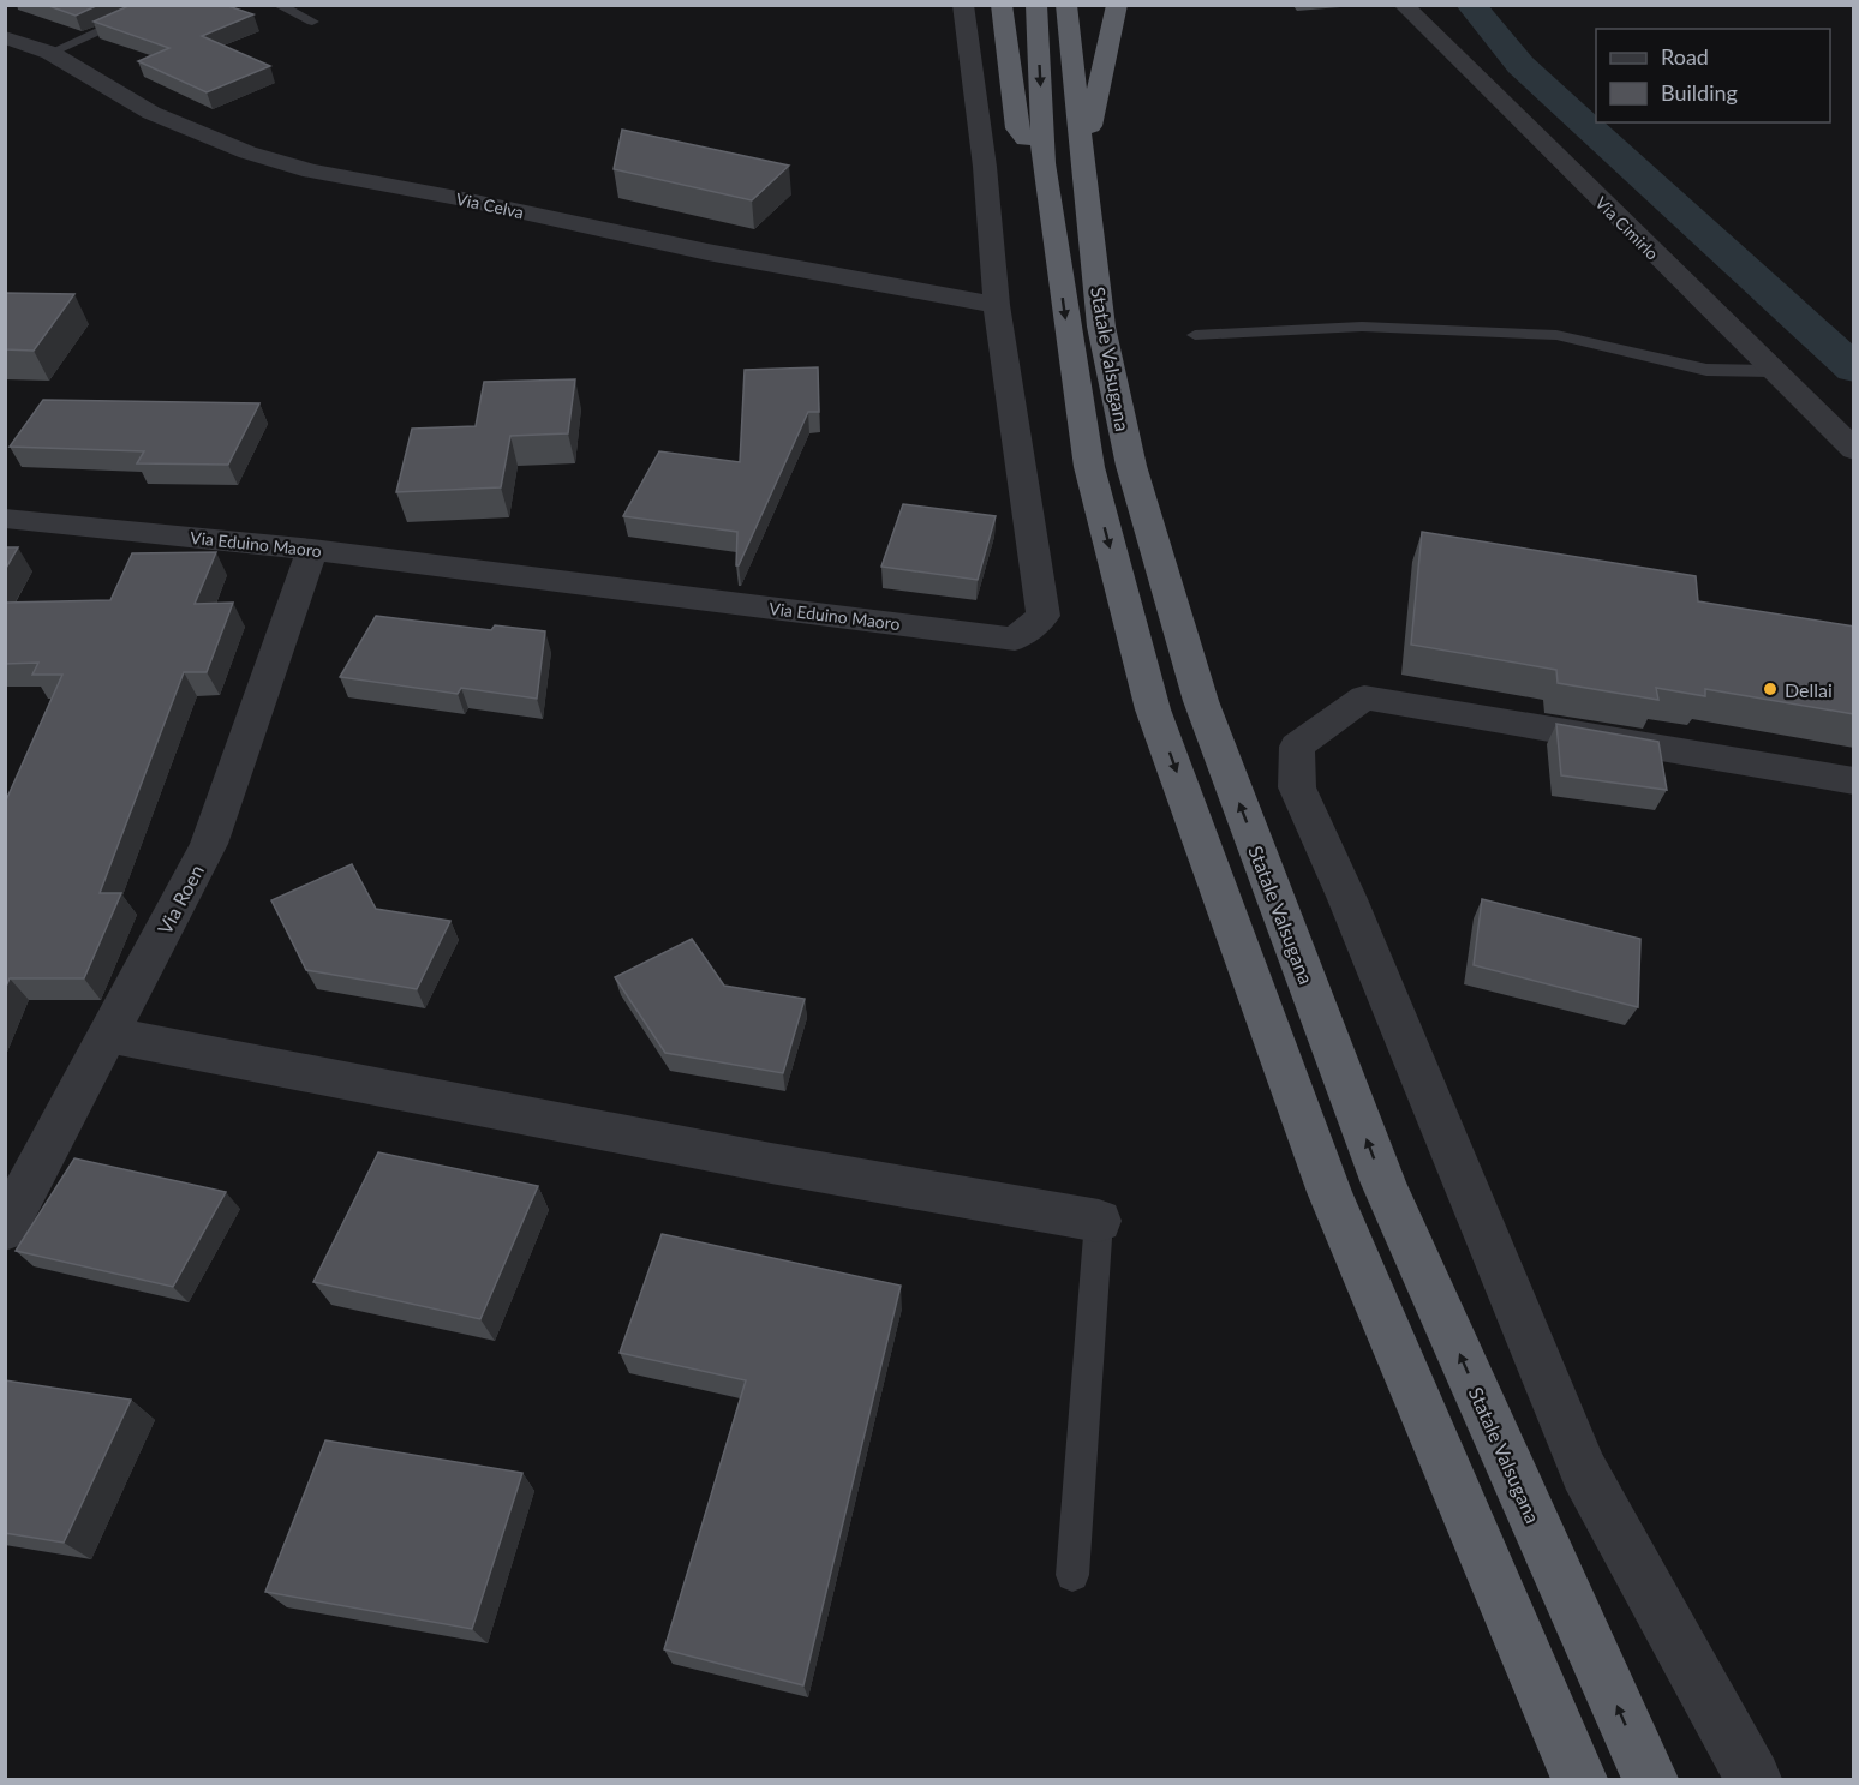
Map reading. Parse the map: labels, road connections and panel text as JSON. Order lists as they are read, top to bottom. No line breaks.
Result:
{"streets":{"highway":["Statale Valsugana"],"street":["Via Celva","Via Cimirlo","Via Eduino Maoro","Via Roen"]},"crossings":[["Via Celva","Via Eduino Maoro"],["Via Eduino Maoro","Via Roen"]],"places":["Dellai"],"legend":["Road","Building"]}
